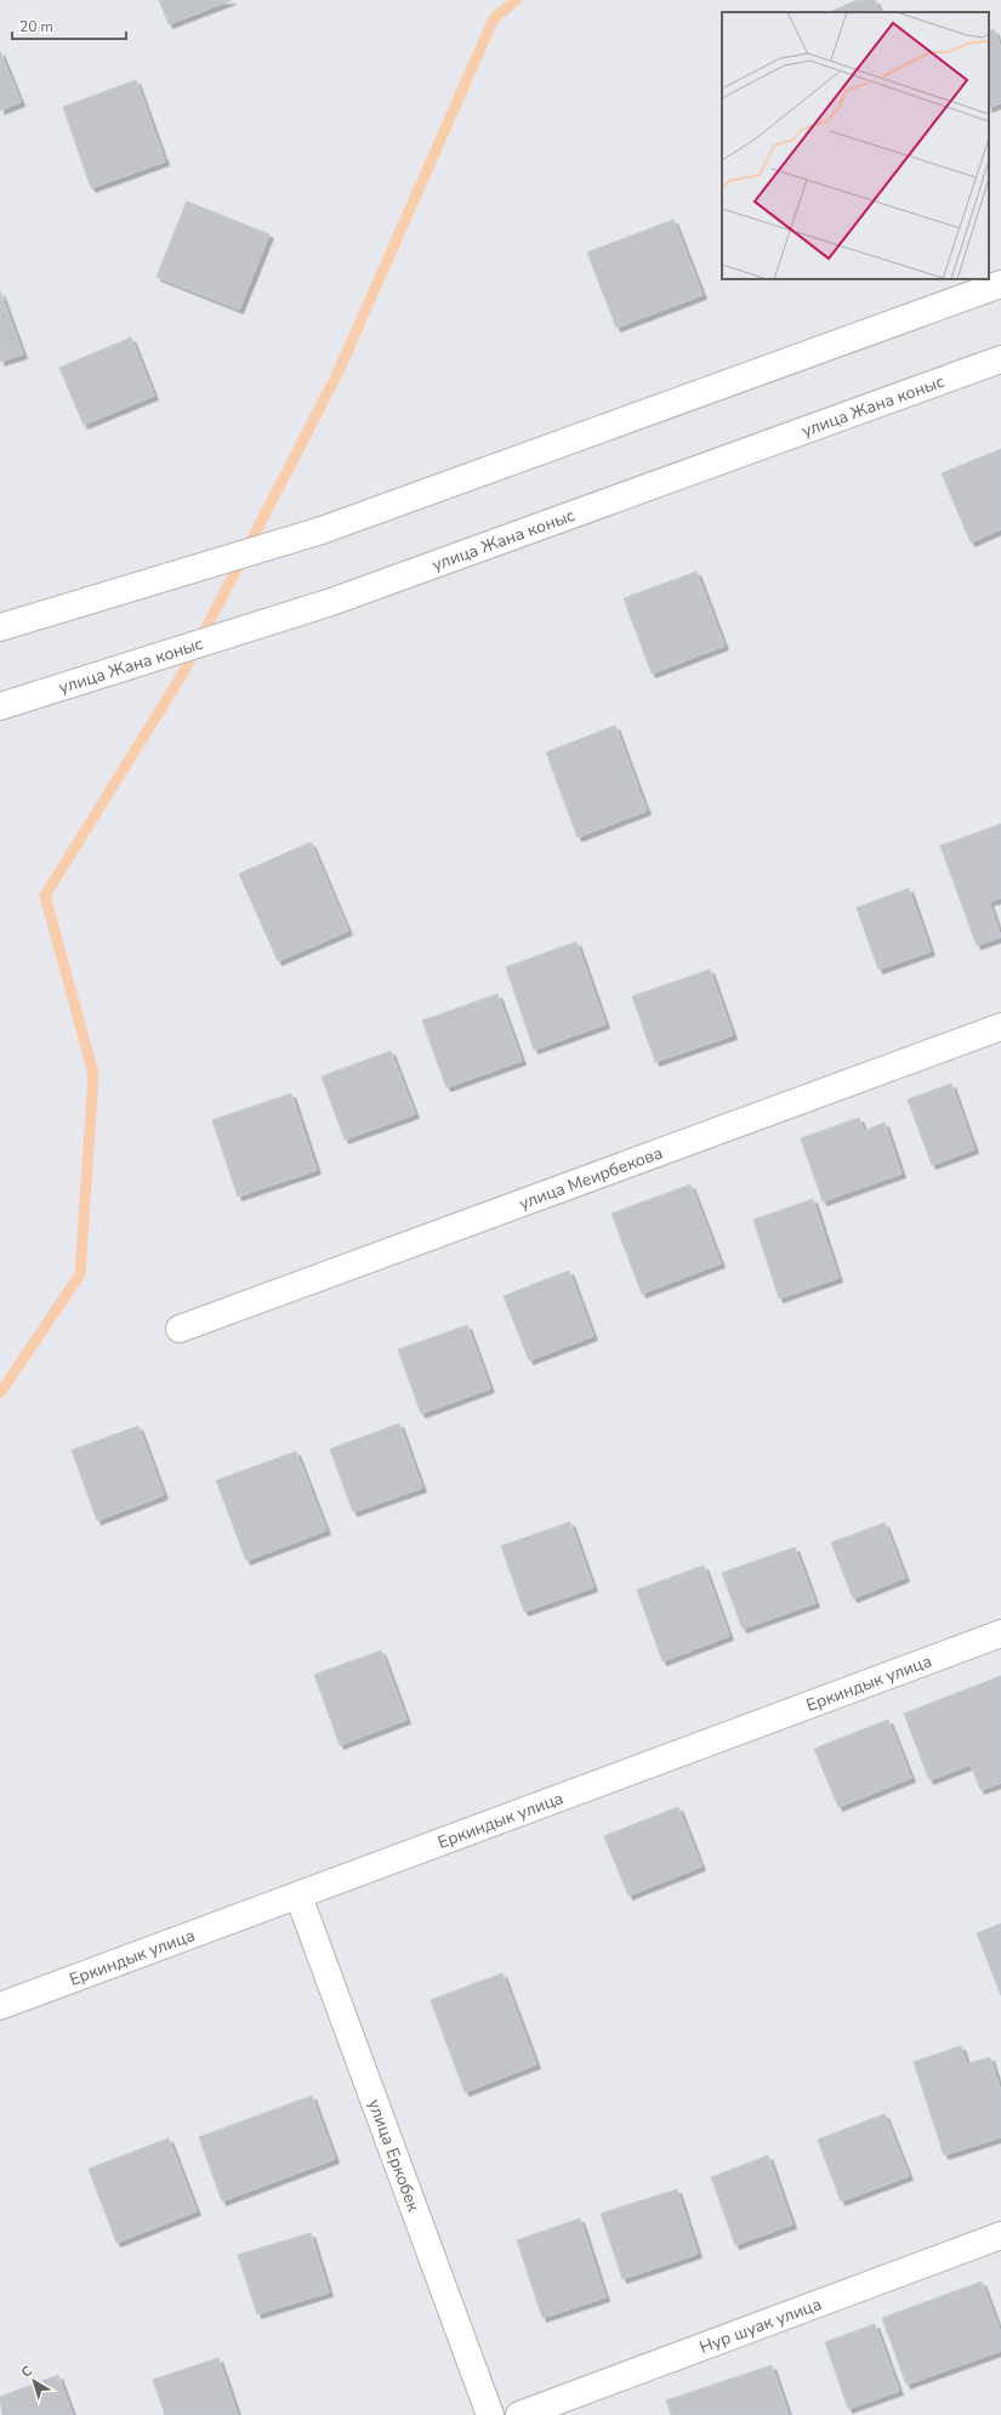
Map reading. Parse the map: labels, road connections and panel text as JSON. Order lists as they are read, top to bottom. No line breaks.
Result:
{"streets":{"street":["улица Жана коныс","улица Меирбекова","Еркиндык улица","улица Еркобек","Нур шуак улица"]},"crossings":[["Еркиндык улица","улица Еркобек"]],"scale_bar":"20 m","north":"top left"}
